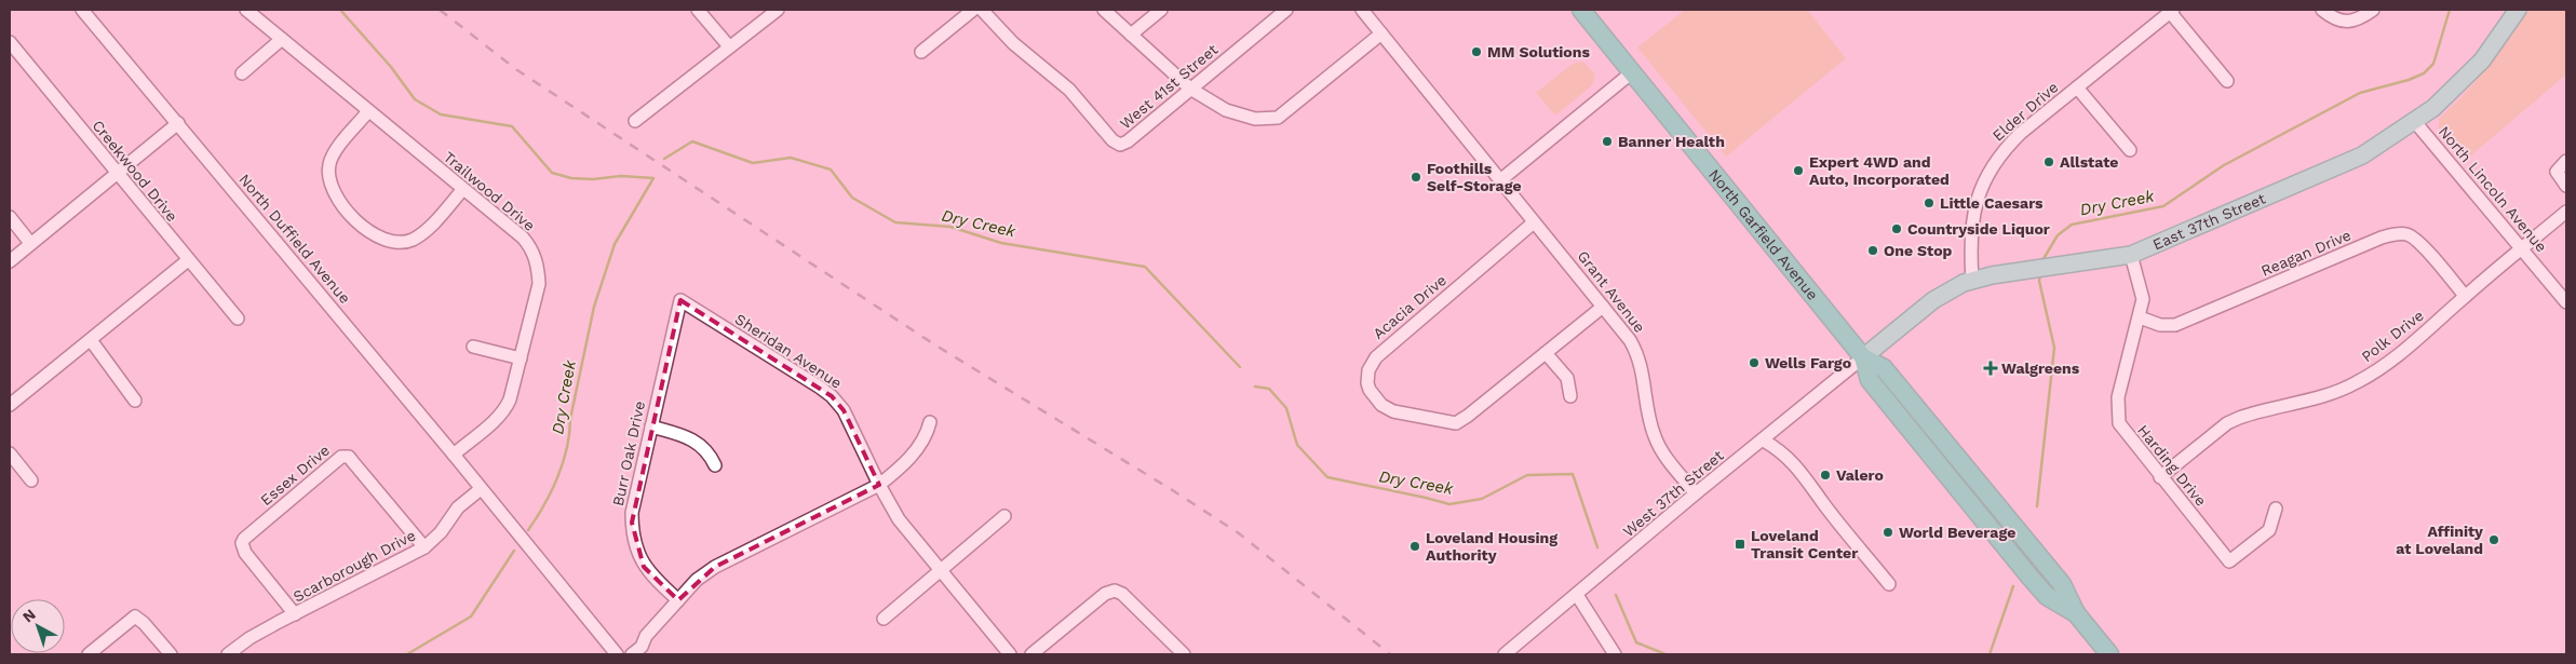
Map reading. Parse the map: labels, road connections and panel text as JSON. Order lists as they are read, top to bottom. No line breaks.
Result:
{"streets":{"highway":["North Garfield Avenue"],"main road":["East 37th Street"],"street":["West 41st Street","Elder Drive","Creekwood Drive","North Lincoln Avenue","Trailwood Drive","North Duffield Avenue","Reagan Drive","Grant Avenue","Acacia Drive","Polk Drive","Sheridan Avenue","Burr Oak Drive","Harding Drive","Essex Drive","West 37th Street","Scarborough Drive"]},"crossings":[["Elder Drive","East 37th Street"],["North Lincoln Avenue","East 37th Street"],["North Lincoln Avenue","Polk Drive"],["Trailwood Drive","North Duffield Avenue"],["East 37th Street","North Garfield Avenue"],["East 37th Street","Harding Drive"],["East 37th Street","West 37th Street"],["North Garfield Avenue","West 37th Street"],["North Duffield Avenue","Scarborough Drive"],["Reagan Drive","Polk Drive"],["Reagan Drive","Harding Drive"],["Grant Avenue","Acacia Drive"],["Grant Avenue","West 37th Street"],["Polk Drive","Harding Drive"],["Sheridan Avenue","Burr Oak Drive"],["Essex Drive","Scarborough Drive"]],"water":["Dry Creek"],"places":{"other":["MM Solutions","Banner Health","Allstate","Expert 4WD and Auto, Incorporated","Foothills Self-Storage","Little Caesars","Countryside Liquor","One Stop","Wells Fargo","Valero","World Beverage","Affinity at Loveland","Loveland Housing Authority"],"health":["Walgreens"],"transit":["Loveland Transit Center"]},"north":"top left"}
